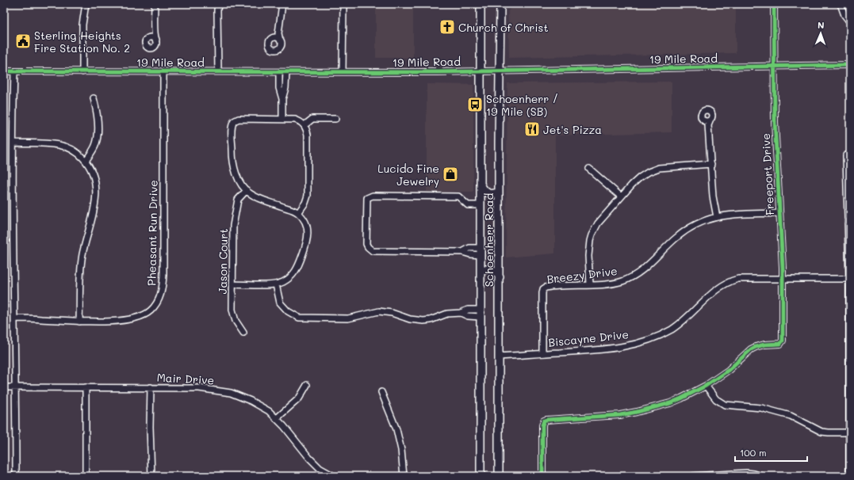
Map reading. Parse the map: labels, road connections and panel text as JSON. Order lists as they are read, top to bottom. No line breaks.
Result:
{"streets":{"main road":["Schoenherr Road"],"street":["19 Mile Road","Freeport Drive","Pheasant Run Drive","Jason Court","Breezy Drive","Biscayne Drive","Mair Drive"]},"crossings":[["19 Mile Road","Freeport Drive"],["19 Mile Road","Pheasant Run Drive"],["19 Mile Road","Schoenherr Road"],["Freeport Drive","Breezy Drive"],["Freeport Drive","Biscayne Drive"],["Schoenherr Road","Biscayne Drive"],["Breezy Drive","Biscayne Drive"]],"places":{"church":["Church of Christ"],"public building":["Sterling Heights Fire Station No. 2"],"bus stop":["Schoenherr / 19 Mile (SB)"],"restaurant":["Jet's Pizza"],"shop":["Lucido Fine Jewelry"]},"scale_bar":"100 m","north":"top"}
